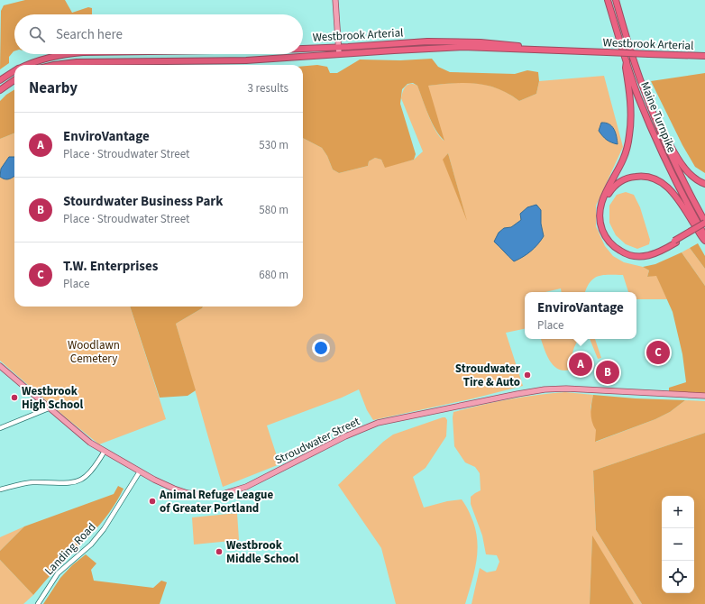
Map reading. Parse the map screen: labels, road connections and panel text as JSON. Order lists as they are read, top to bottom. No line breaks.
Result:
{"streets":{"highway":["Westbrook Arterial","Maine Turnpike"],"main road":["Stroudwater Street"],"street":["Landing Road"]},"crossings":[["Stroudwater Street","Landing Road"]],"parks":["Woodlawn Cemetery"],"places":["Stroudwater Tire & Auto","Westbrook High School","Animal Refuge League of Greater Portland","Westbrook Middle School"],"page":{"search":"Search here","heading":["Nearby","3 results"],"list":[{"mark":"A","name":"EnviroVantage","note":"Place · Stroudwater Street","value":"530 m"},{"mark":"B","name":"Stourdwater Business Park","note":"Place · Stroudwater Street","value":"580 m"},{"mark":"C","name":"T.W. Enterprises","note":"Place","value":"680 m"}],"popup":["EnviroVantage","Place"],"pins":["C","A","B"],"map_buttons":["+","−"]}}
